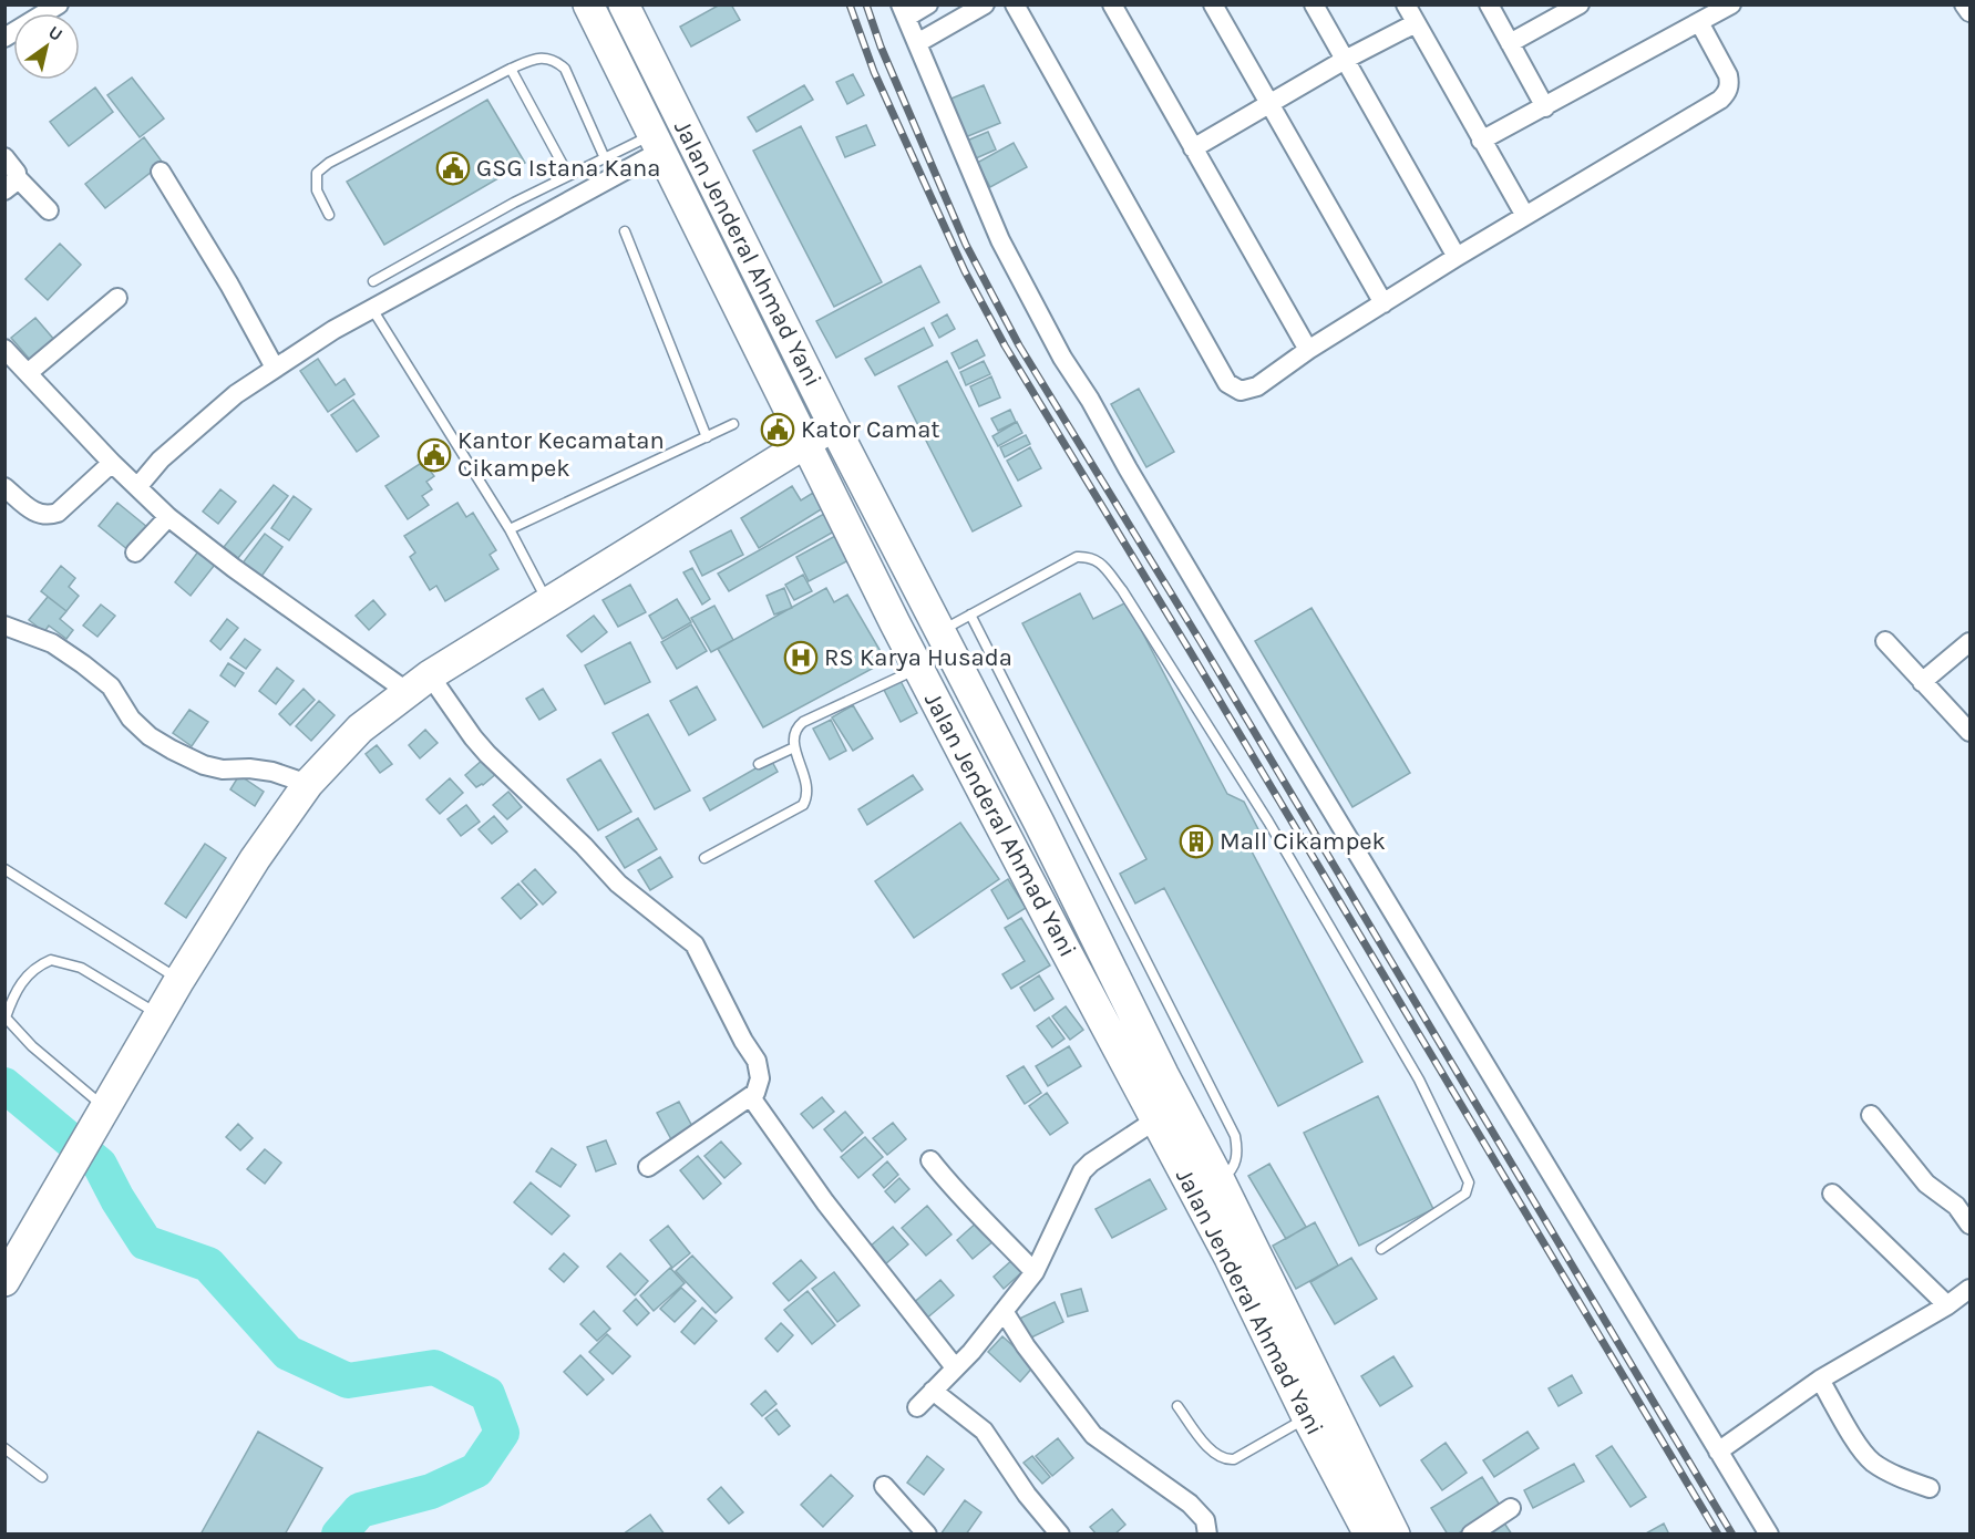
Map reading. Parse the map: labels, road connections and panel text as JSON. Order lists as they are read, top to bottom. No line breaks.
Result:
{"streets":{"highway":["Jalan Jenderal Ahmad Yani"]},"places":{"public building":["GSG Istana Kana","Kator Camat","Kantor Kecamatan Cikampek"],"hospital":["RS Karya Husada"],"building":["Mall Cikampek"]},"north":"top right"}
